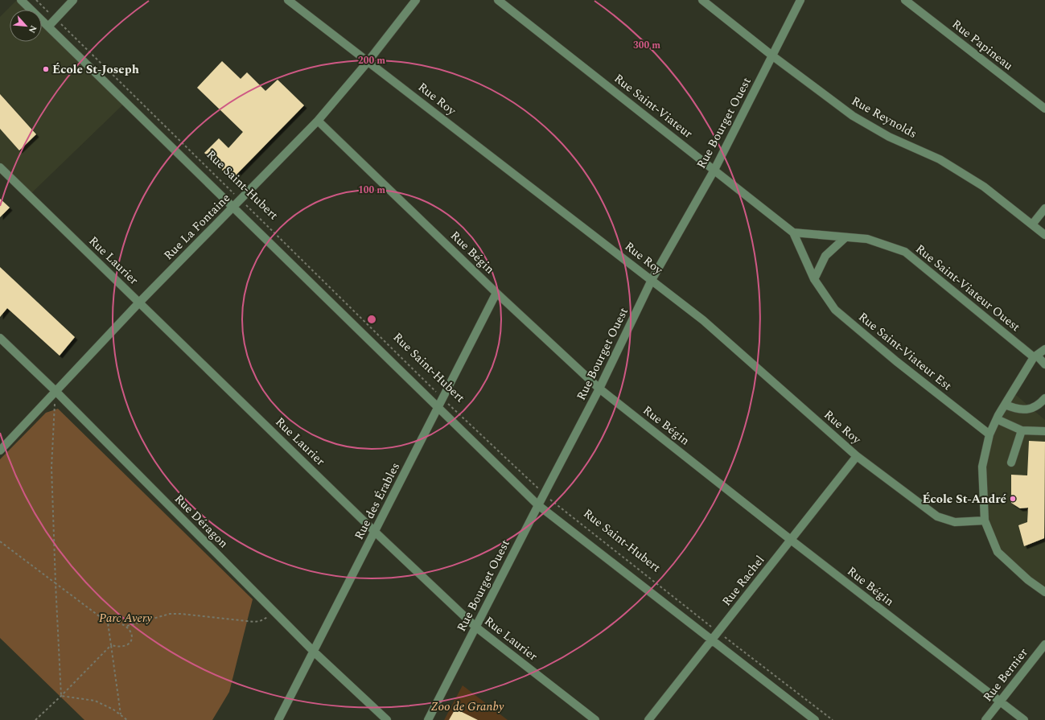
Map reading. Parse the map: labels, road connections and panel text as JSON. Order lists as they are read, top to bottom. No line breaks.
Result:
{"streets":{"street":["Rue Papineau","Rue Roy","Rue Saint-Viateur","Rue Reynolds","Rue Bourget Ouest","Rue Saint-Hubert","Rue La Fontaine","Rue Bégin","Rue Laurier","Rue Saint-Viateur Ouest","Rue Saint-Viateur Est","Rue des Érables","Rue Déragon","Rue Rachel","Rue Bernier"]},"crossings":[["Rue Roy","Rue Bourget Ouest"],["Rue Roy","Rue La Fontaine"],["Rue Roy","Rue Rachel"],["Rue Saint-Viateur","Rue Bourget Ouest"],["Rue Saint-Viateur","Rue Saint-Viateur Ouest"],["Rue Saint-Viateur","Rue Saint-Viateur Est"],["Rue Reynolds","Rue Bourget Ouest"],["Rue Bourget Ouest","Rue Saint-Hubert"],["Rue Bourget Ouest","Rue Bégin"],["Rue Bourget Ouest","Rue Laurier"],["Rue Saint-Hubert","Rue La Fontaine"],["Rue Saint-Hubert","Rue des Érables"],["Rue Saint-Hubert","Rue Rachel"],["Rue La Fontaine","Rue Bégin"],["Rue La Fontaine","Rue Laurier"],["Rue La Fontaine","Rue Déragon"],["Rue Bégin","Rue des Érables"],["Rue Bégin","Rue Rachel"],["Rue Bégin","Rue Bernier"],["Rue Laurier","Rue des Érables"],["Rue Saint-Viateur Ouest","Rue Saint-Viateur Est"],["Rue des Érables","Rue Déragon"]],"parks":["Parc Avery","Zoo de Granby"],"places":["École St-Joseph","École St-André"],"north":"bottom right","rings":["300 m","200 m","100 m"]}
